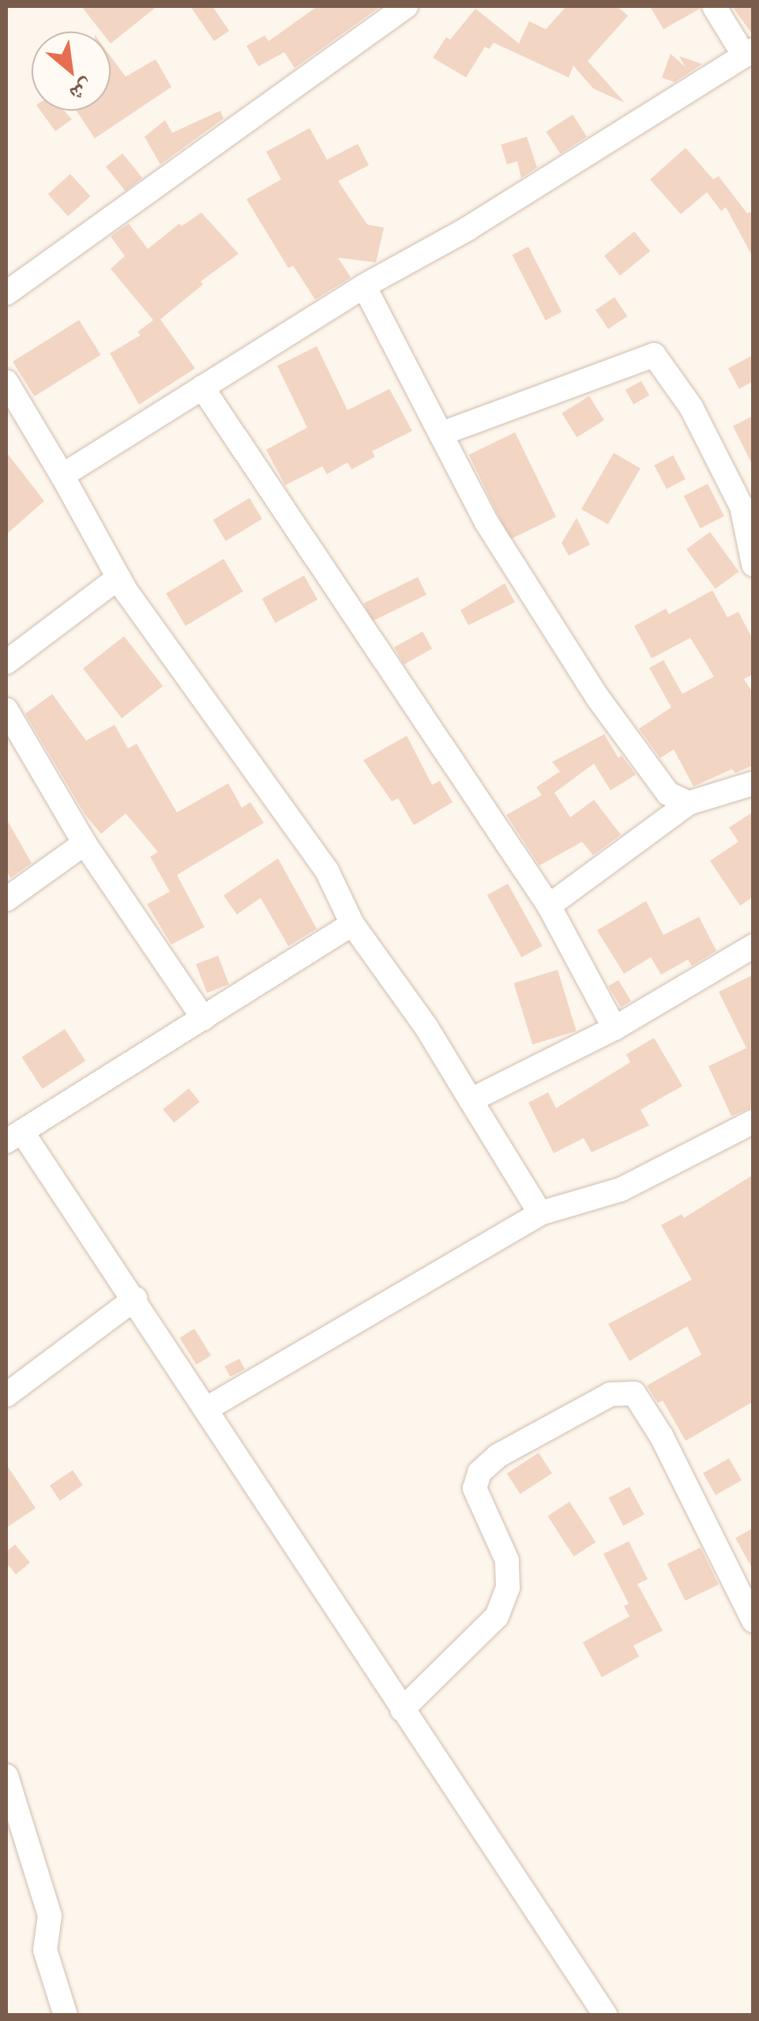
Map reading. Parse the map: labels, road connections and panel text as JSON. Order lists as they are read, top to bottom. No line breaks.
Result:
{"north":"bottom right"}
